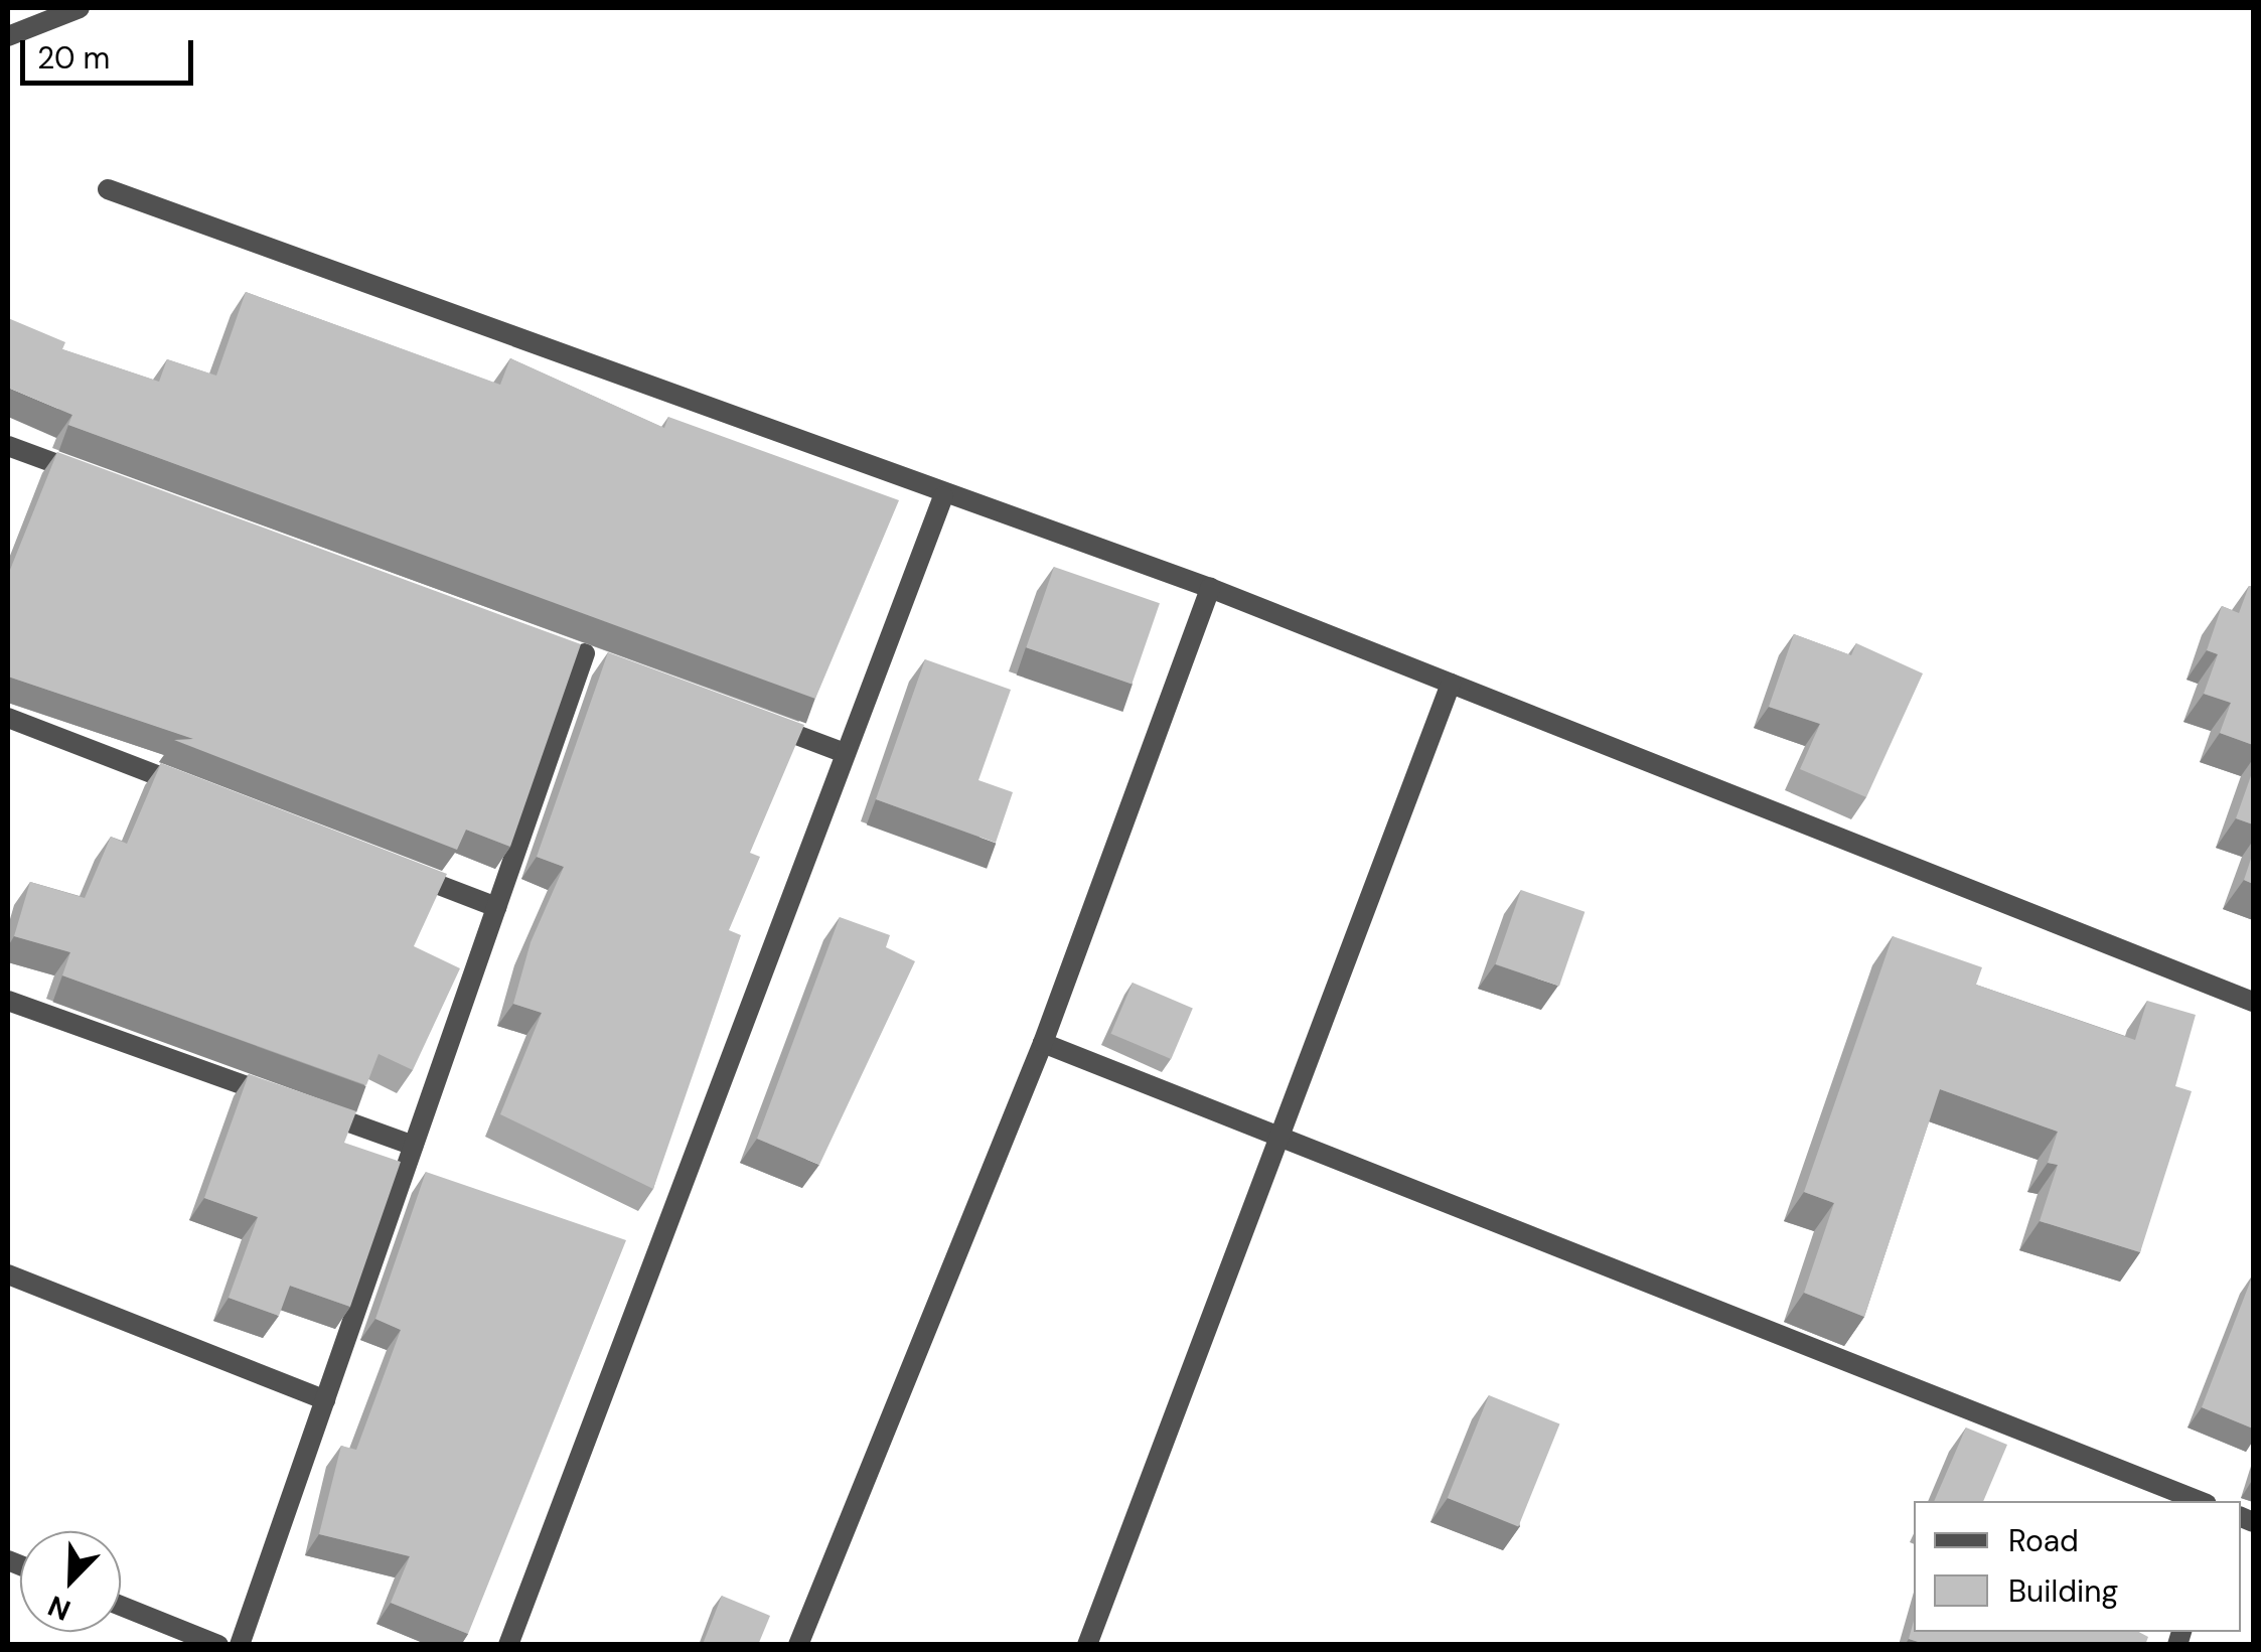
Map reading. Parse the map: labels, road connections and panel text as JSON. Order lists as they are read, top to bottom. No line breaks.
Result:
{"legend":["Road","Building"],"scale_bar":"20 m","north":"bottom left"}
